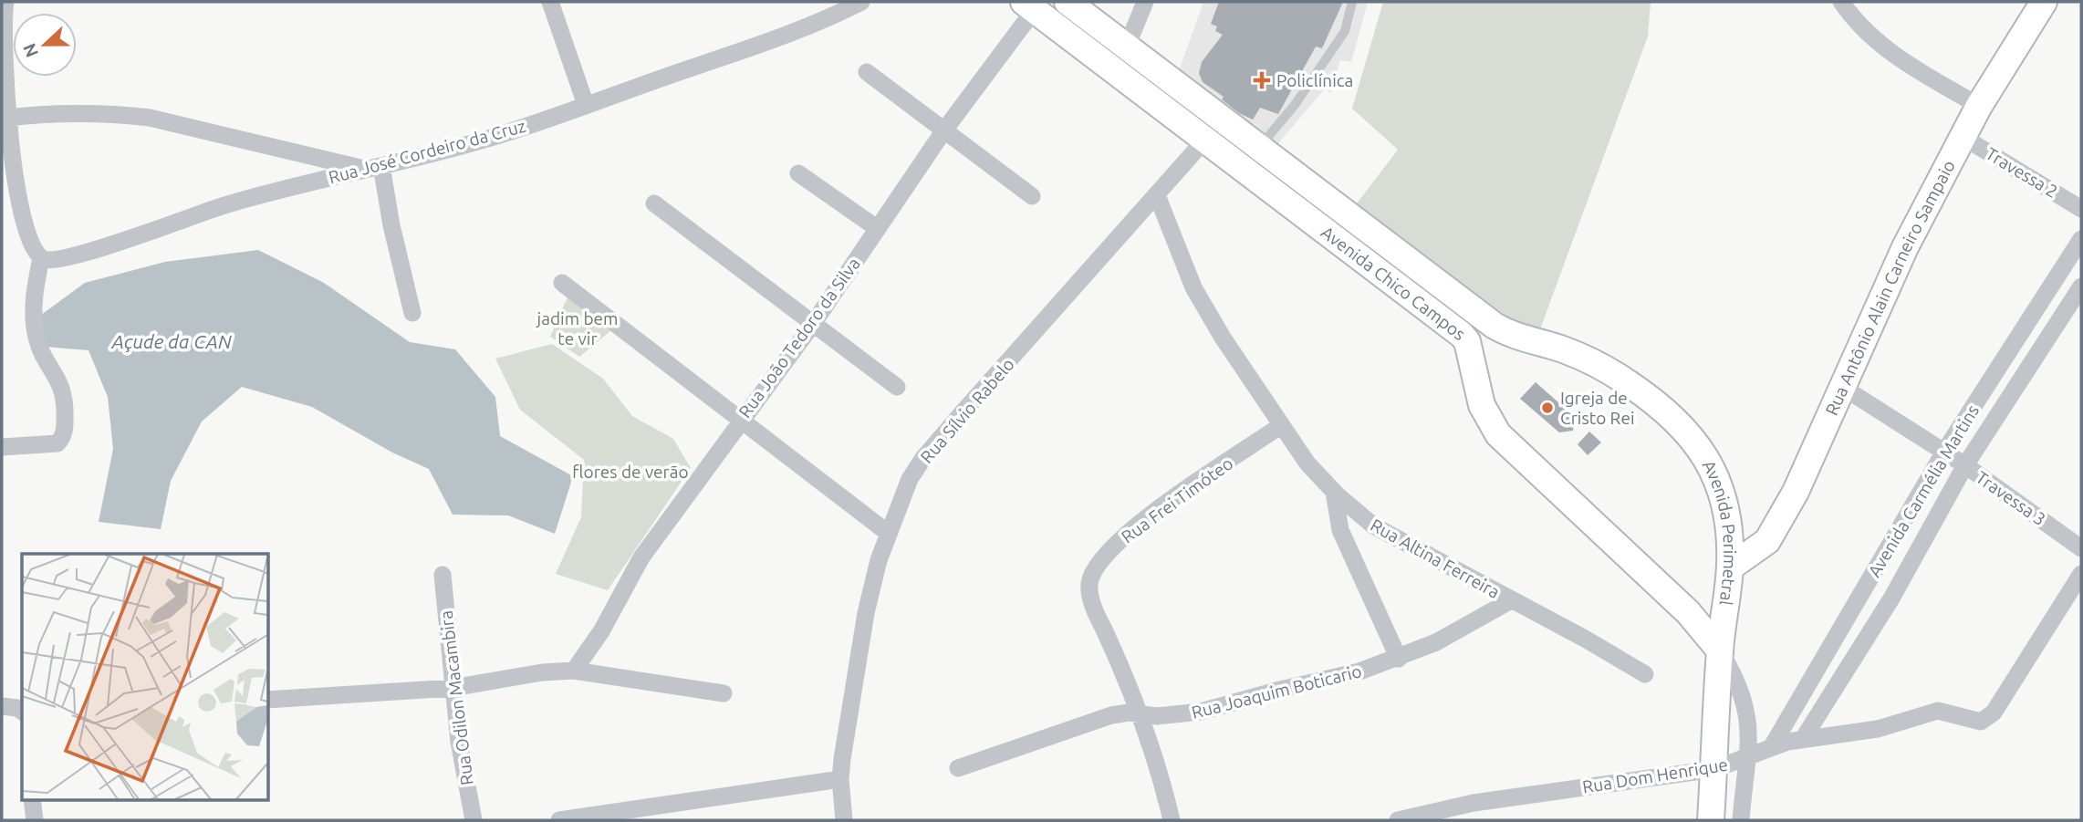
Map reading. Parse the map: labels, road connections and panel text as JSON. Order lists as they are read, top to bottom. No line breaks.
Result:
{"streets":{"street":["Rua José Cordeiro da Cruz","Travessa 2","Avenida Chico Campos","Rua Antônio Alain Carneiro Sampaio","Rua João Tedoro da Silva","Rua Sílvio Rabelo","Avenida Carmélia Martins","Travessa 3","Rua Frei Timóteo","Avenida Perimetral","Rua Altina Ferreira","Rua Joaquim Boticario","Rua Odilon Macambira","Rua Dom Henrique"]},"crossings":[["Travessa 2","Rua Antônio Alain Carneiro Sampaio"],["Avenida Chico Campos","Rua João Tedoro da Silva"],["Avenida Chico Campos","Rua Sílvio Rabelo"],["Avenida Chico Campos","Avenida Perimetral"],["Rua Antônio Alain Carneiro Sampaio","Travessa 3"],["Rua Antônio Alain Carneiro Sampaio","Avenida Perimetral"],["Rua Sílvio Rabelo","Rua Altina Ferreira"],["Avenida Carmélia Martins","Travessa 3"],["Avenida Carmélia Martins","Rua Dom Henrique"],["Rua Frei Timóteo","Rua Altina Ferreira"],["Rua Frei Timóteo","Rua Joaquim Boticario"],["Avenida Perimetral","Rua Dom Henrique"],["Rua Altina Ferreira","Rua Joaquim Boticario"]],"water":["Açude da CAN"],"parks":["jadim bem te vir","flores de verão"],"places":{"health":["Policlínica"],"other":["Igreja de Cristo Rei"]},"north":"left"}
